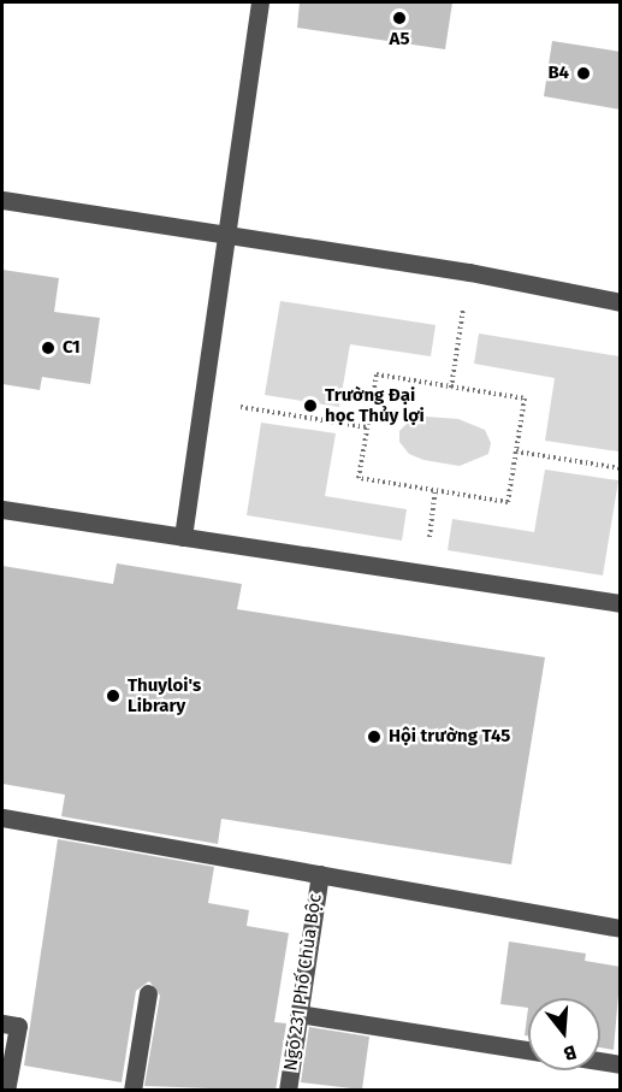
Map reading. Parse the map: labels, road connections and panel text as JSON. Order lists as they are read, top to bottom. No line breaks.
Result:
{"streets":{"lane":["Ngõ 231 Phố Chùa Bộc"]},"places":["A5","B4","C1","Trường Đại học Thủy lợi","Thuyloi's Library","Hội trường T45"],"north":"bottom"}
